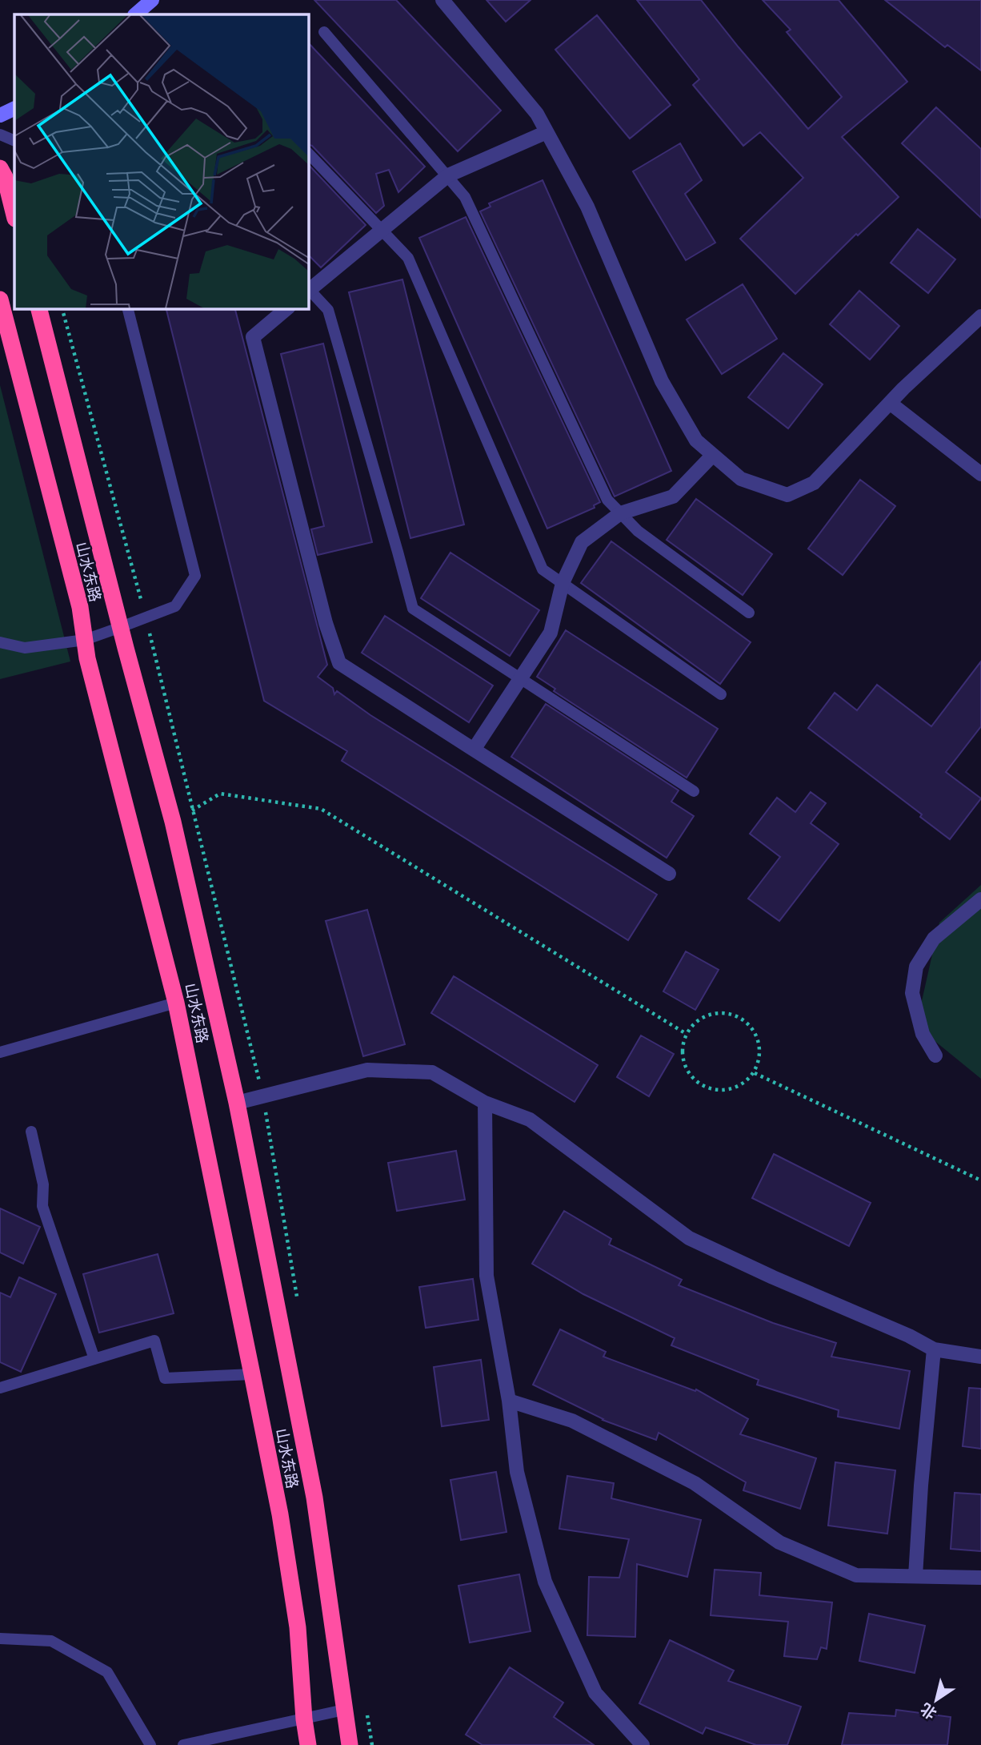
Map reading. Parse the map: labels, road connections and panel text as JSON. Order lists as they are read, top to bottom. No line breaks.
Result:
{"streets":{"highway":["山水东路"]},"north":"bottom left"}
